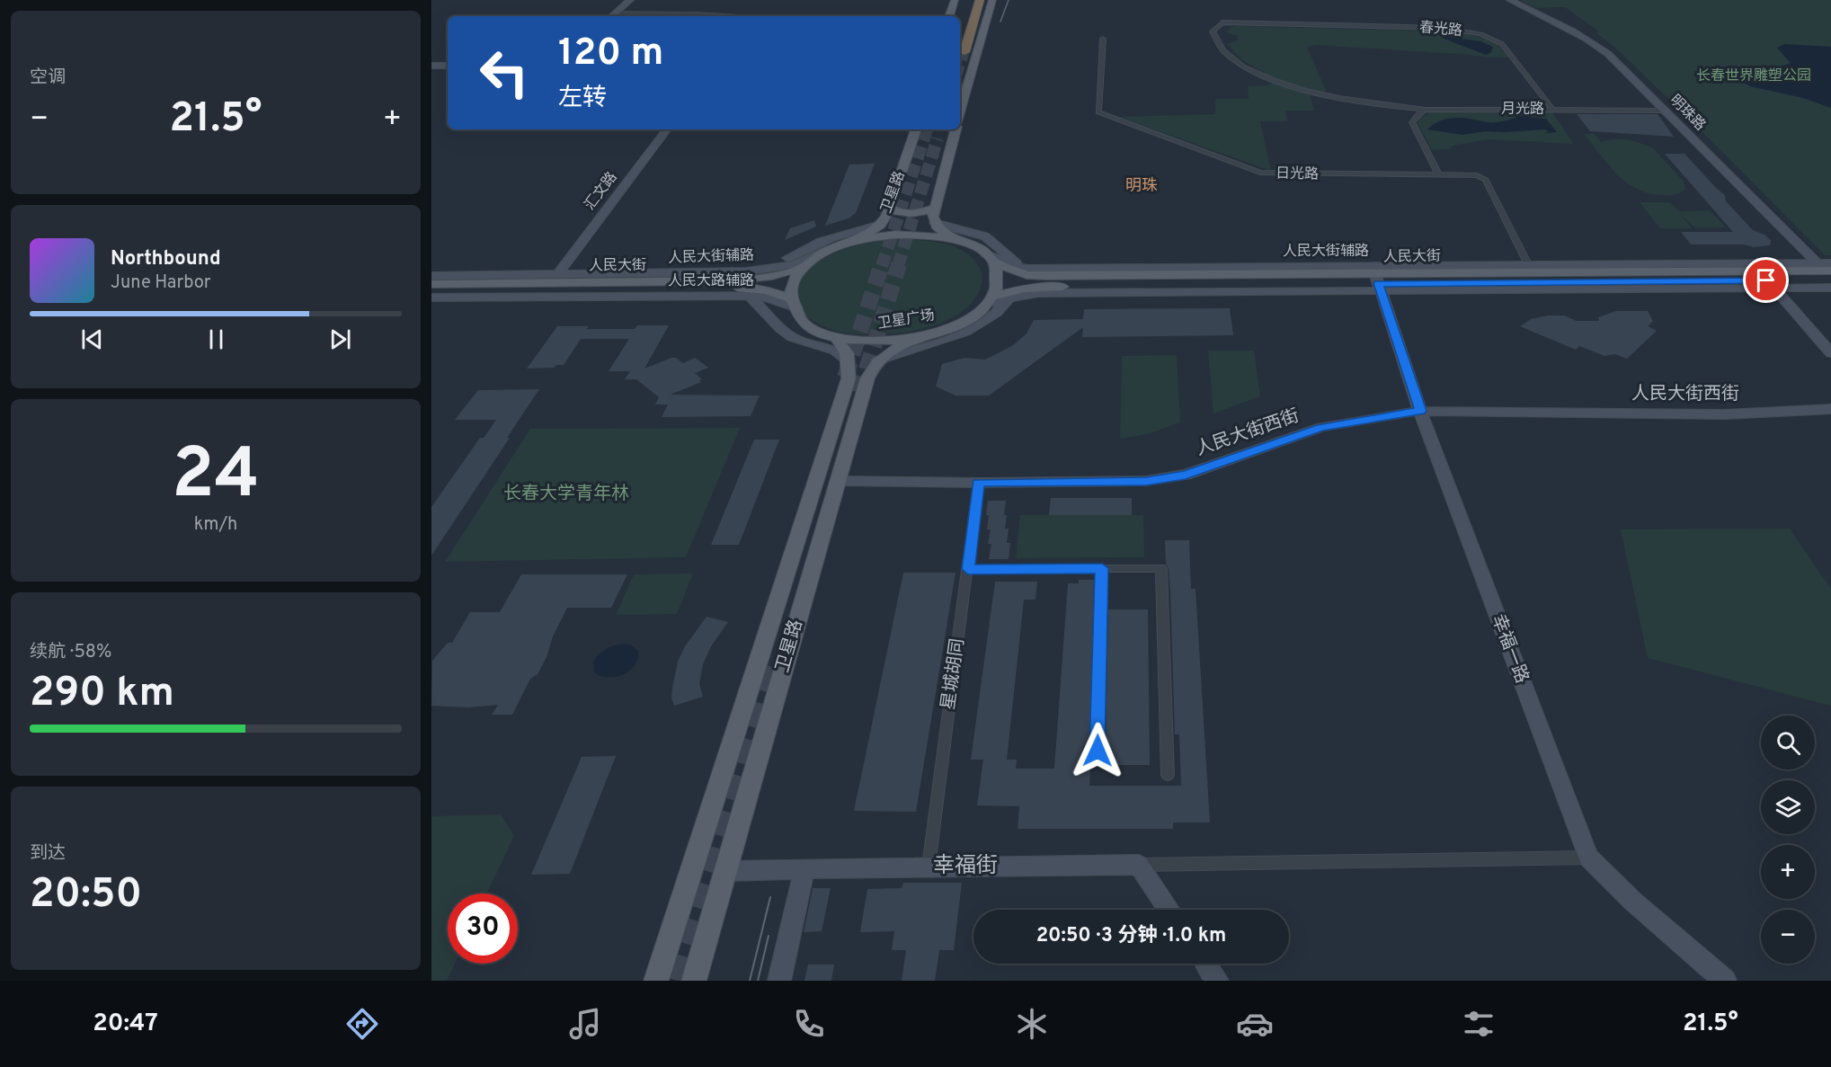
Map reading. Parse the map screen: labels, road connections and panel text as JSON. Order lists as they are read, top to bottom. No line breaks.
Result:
{"streets":{"main road":["卫星路","人民大街","卫星广场"],"street":["春光路","月光路","明珠路","日光路","汇文路","人民大街辅路","人民大路辅路","人民大街西街","幸福一路","星城胡同","幸福街"]},"crossings":[["春光路","月光路"],["月光路","明珠路"],["明珠路","人民大街辅路"],["明珠路","人民大街"],["日光路","人民大街辅路"],["汇文路","人民大街辅路"],["卫星路","人民大街西街"],["卫星路","幸福街"],["人民大街辅路","人民大街"],["人民大街辅路","卫星广场"],["人民大街辅路","幸福一路"],["人民大街","人民大路辅路"],["人民大街","卫星广场"],["人民大街","幸福一路"],["人民大路辅路","卫星广场"],["人民大街西街","幸福一路"],["人民大街西街","星城胡同"],["星城胡同","幸福街"]],"districts":["明珠"],"parks":["长春世界雕塑公园","长春大学青年林"],"page":{"tile":["空调",["24","km/h"],["续航 · 58%","290 km"],["到达","20:50"]],"turn":["120 m","左转"],"heat":["−","21.5°","+"],"song":["Northbound","June Harbor"],"map_buttons":["+","−"],"limit":"30","trip":"20:50 · 3 分钟 · 1.0 km","tabs":["20:47","21.5°"]}}
